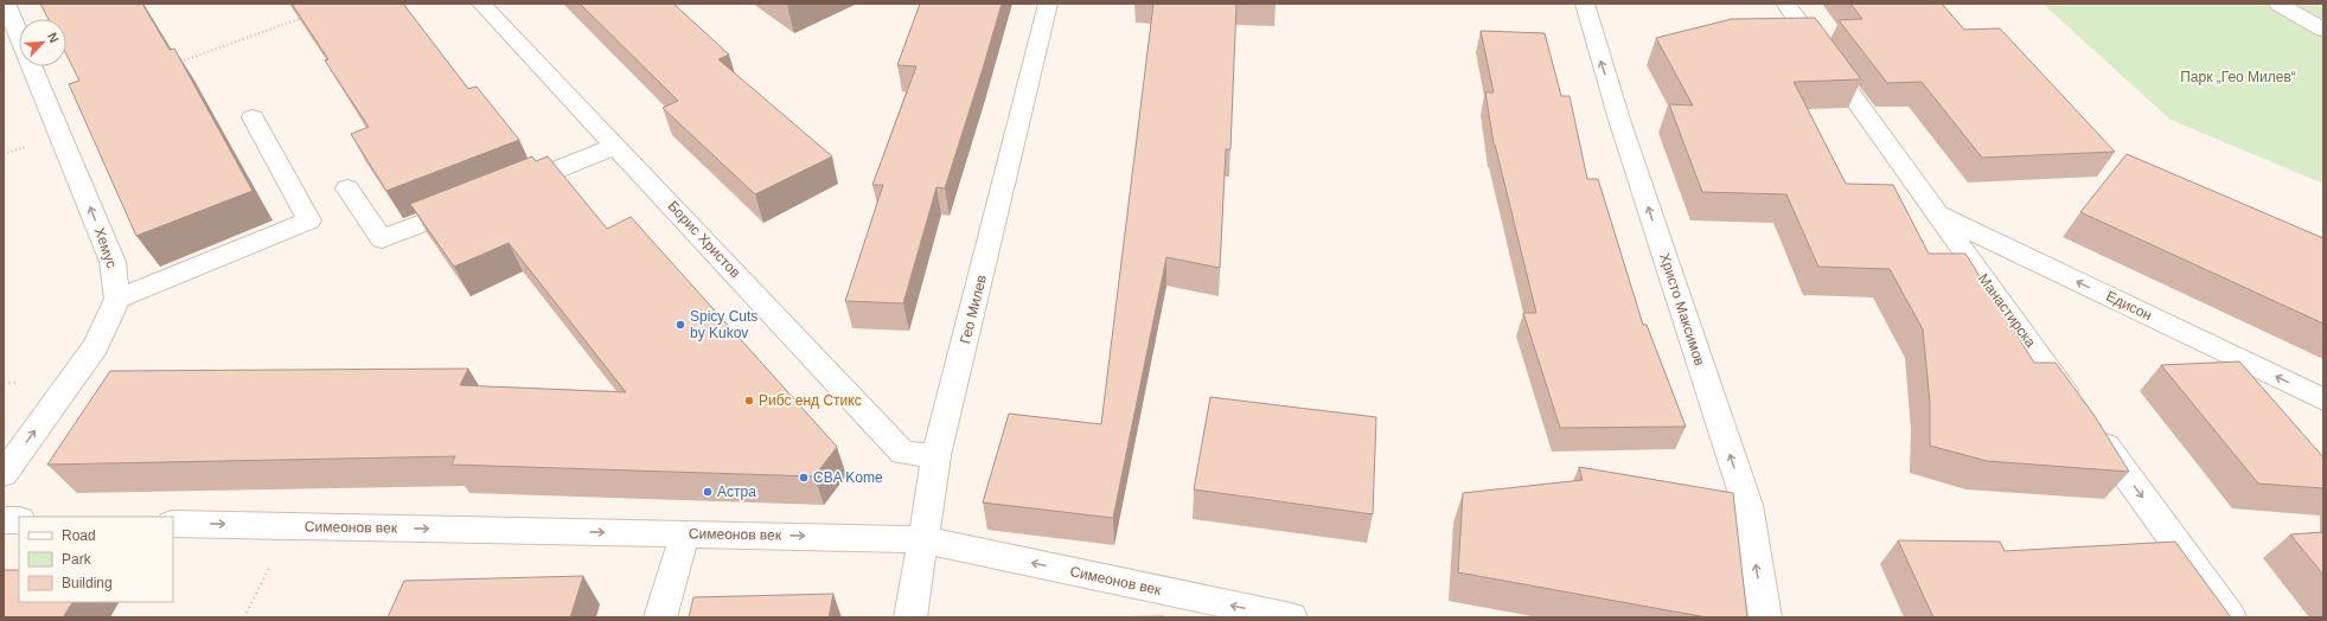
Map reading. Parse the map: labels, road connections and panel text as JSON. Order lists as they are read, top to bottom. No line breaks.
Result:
{"streets":{"street":["Борис Христов","Хемус","Едисон","Гео Милев","Христо Максимов","Манастирска","Симеонов век"]},"crossings":[["Борис Христов","Гео Милев"],["Едисон","Манастирска"],["Гео Милев","Симеонов век"]],"one_way":["Хемус","Едисон","Христо Максимов","Манастирска"],"parks":["Парк „Гео Милев“"],"places":["Spicy Cuts by Kukov","Рибс енд Стикс","CBA Kome","Астра"],"legend":["Road","Park","Building"],"north":"top right"}
